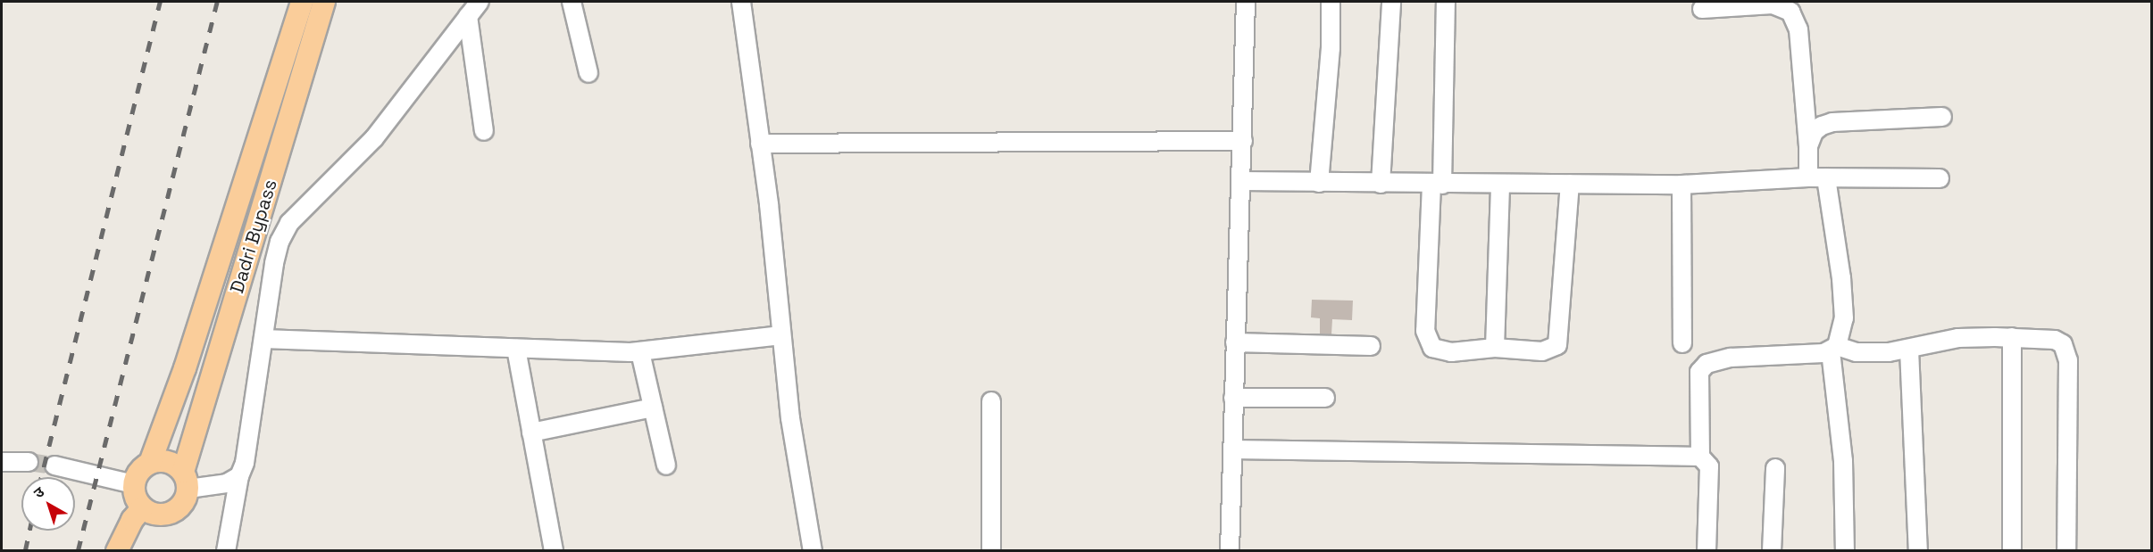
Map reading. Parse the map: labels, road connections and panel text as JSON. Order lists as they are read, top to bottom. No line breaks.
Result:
{"streets":{"main road":["Dadri Bypass"]},"north":"top left"}
